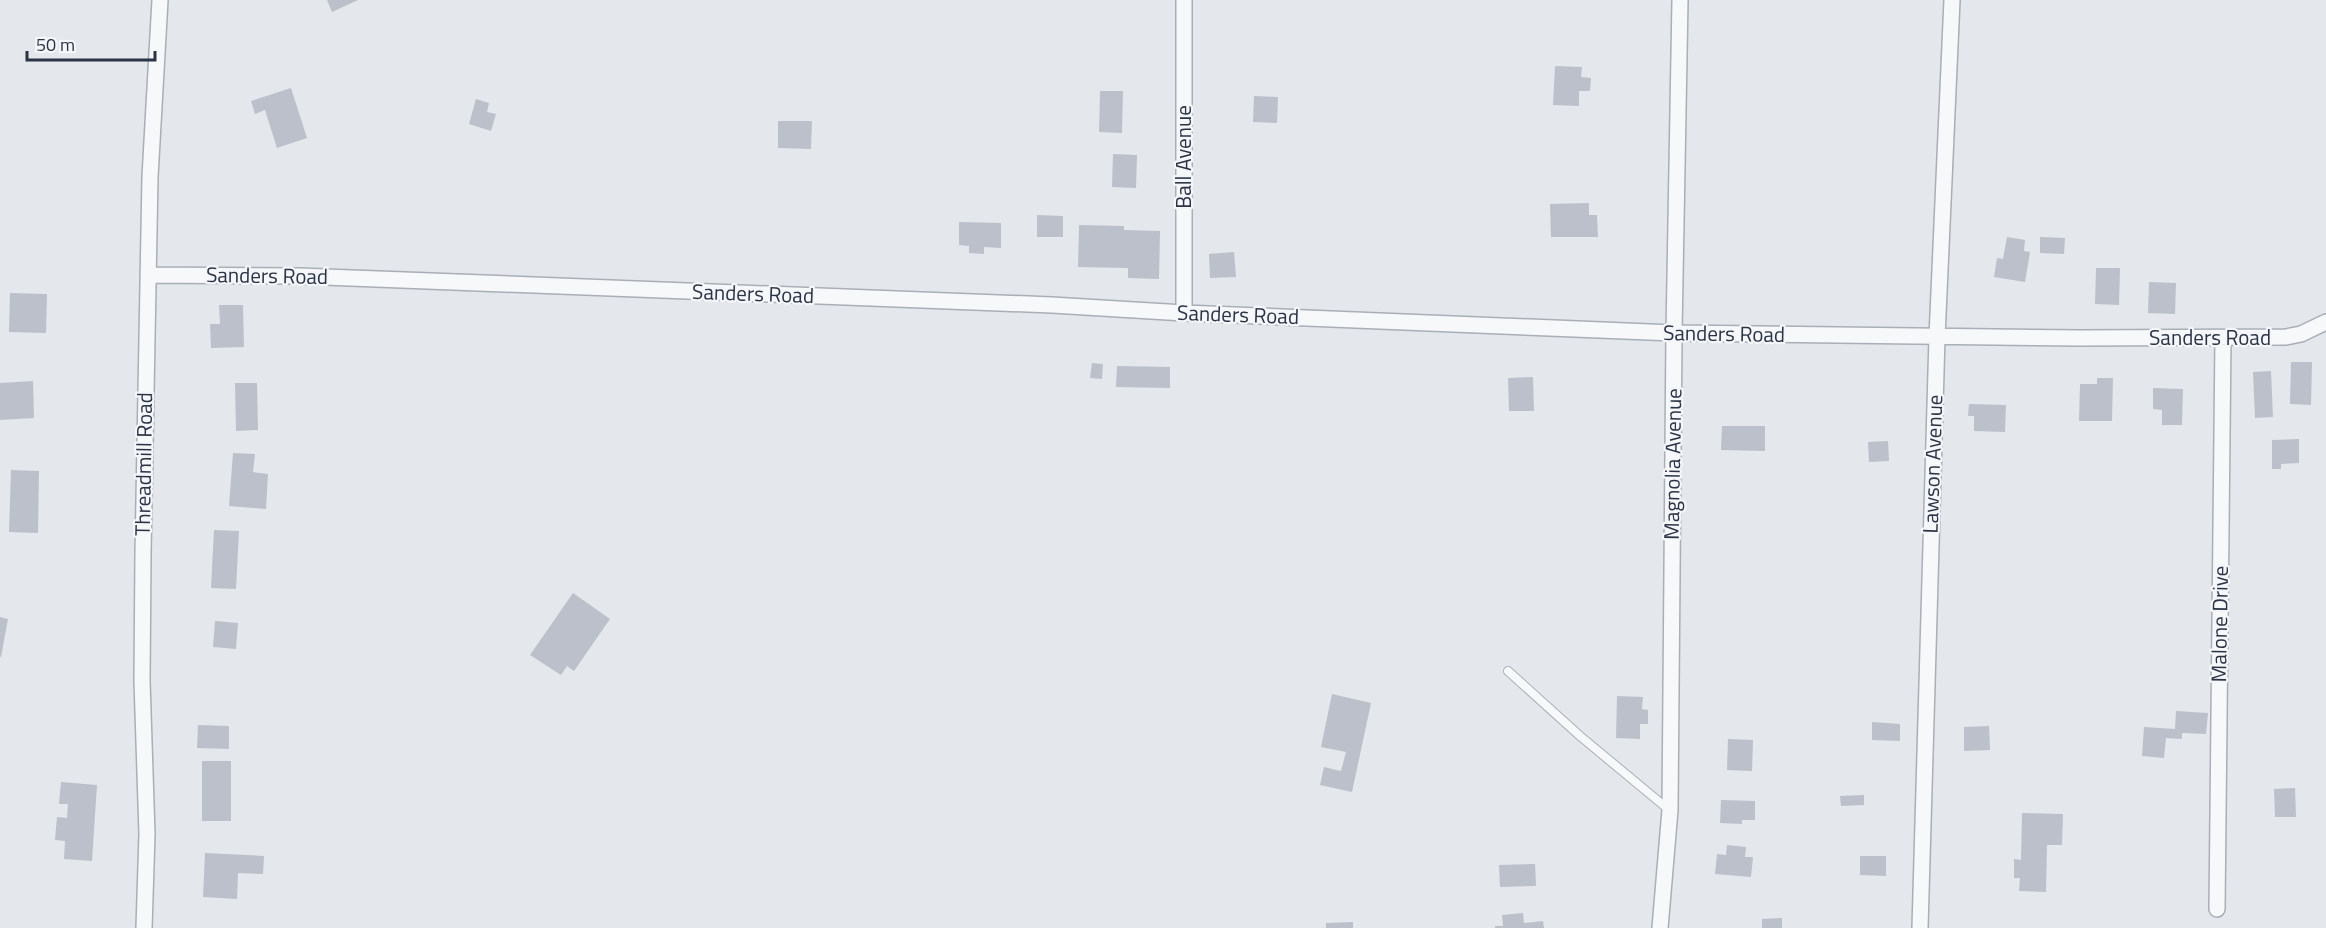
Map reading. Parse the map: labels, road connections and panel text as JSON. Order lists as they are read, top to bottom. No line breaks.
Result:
{"streets":{"street":["Ball Avenue","Sanders Road","Threadmill Road","Magnolia Avenue","Lawson Avenue","Malone Drive"]},"crossings":[["Ball Avenue","Sanders Road"],["Sanders Road","Threadmill Road"],["Sanders Road","Magnolia Avenue"],["Sanders Road","Lawson Avenue"],["Sanders Road","Malone Drive"]],"scale_bar":"50 m"}
